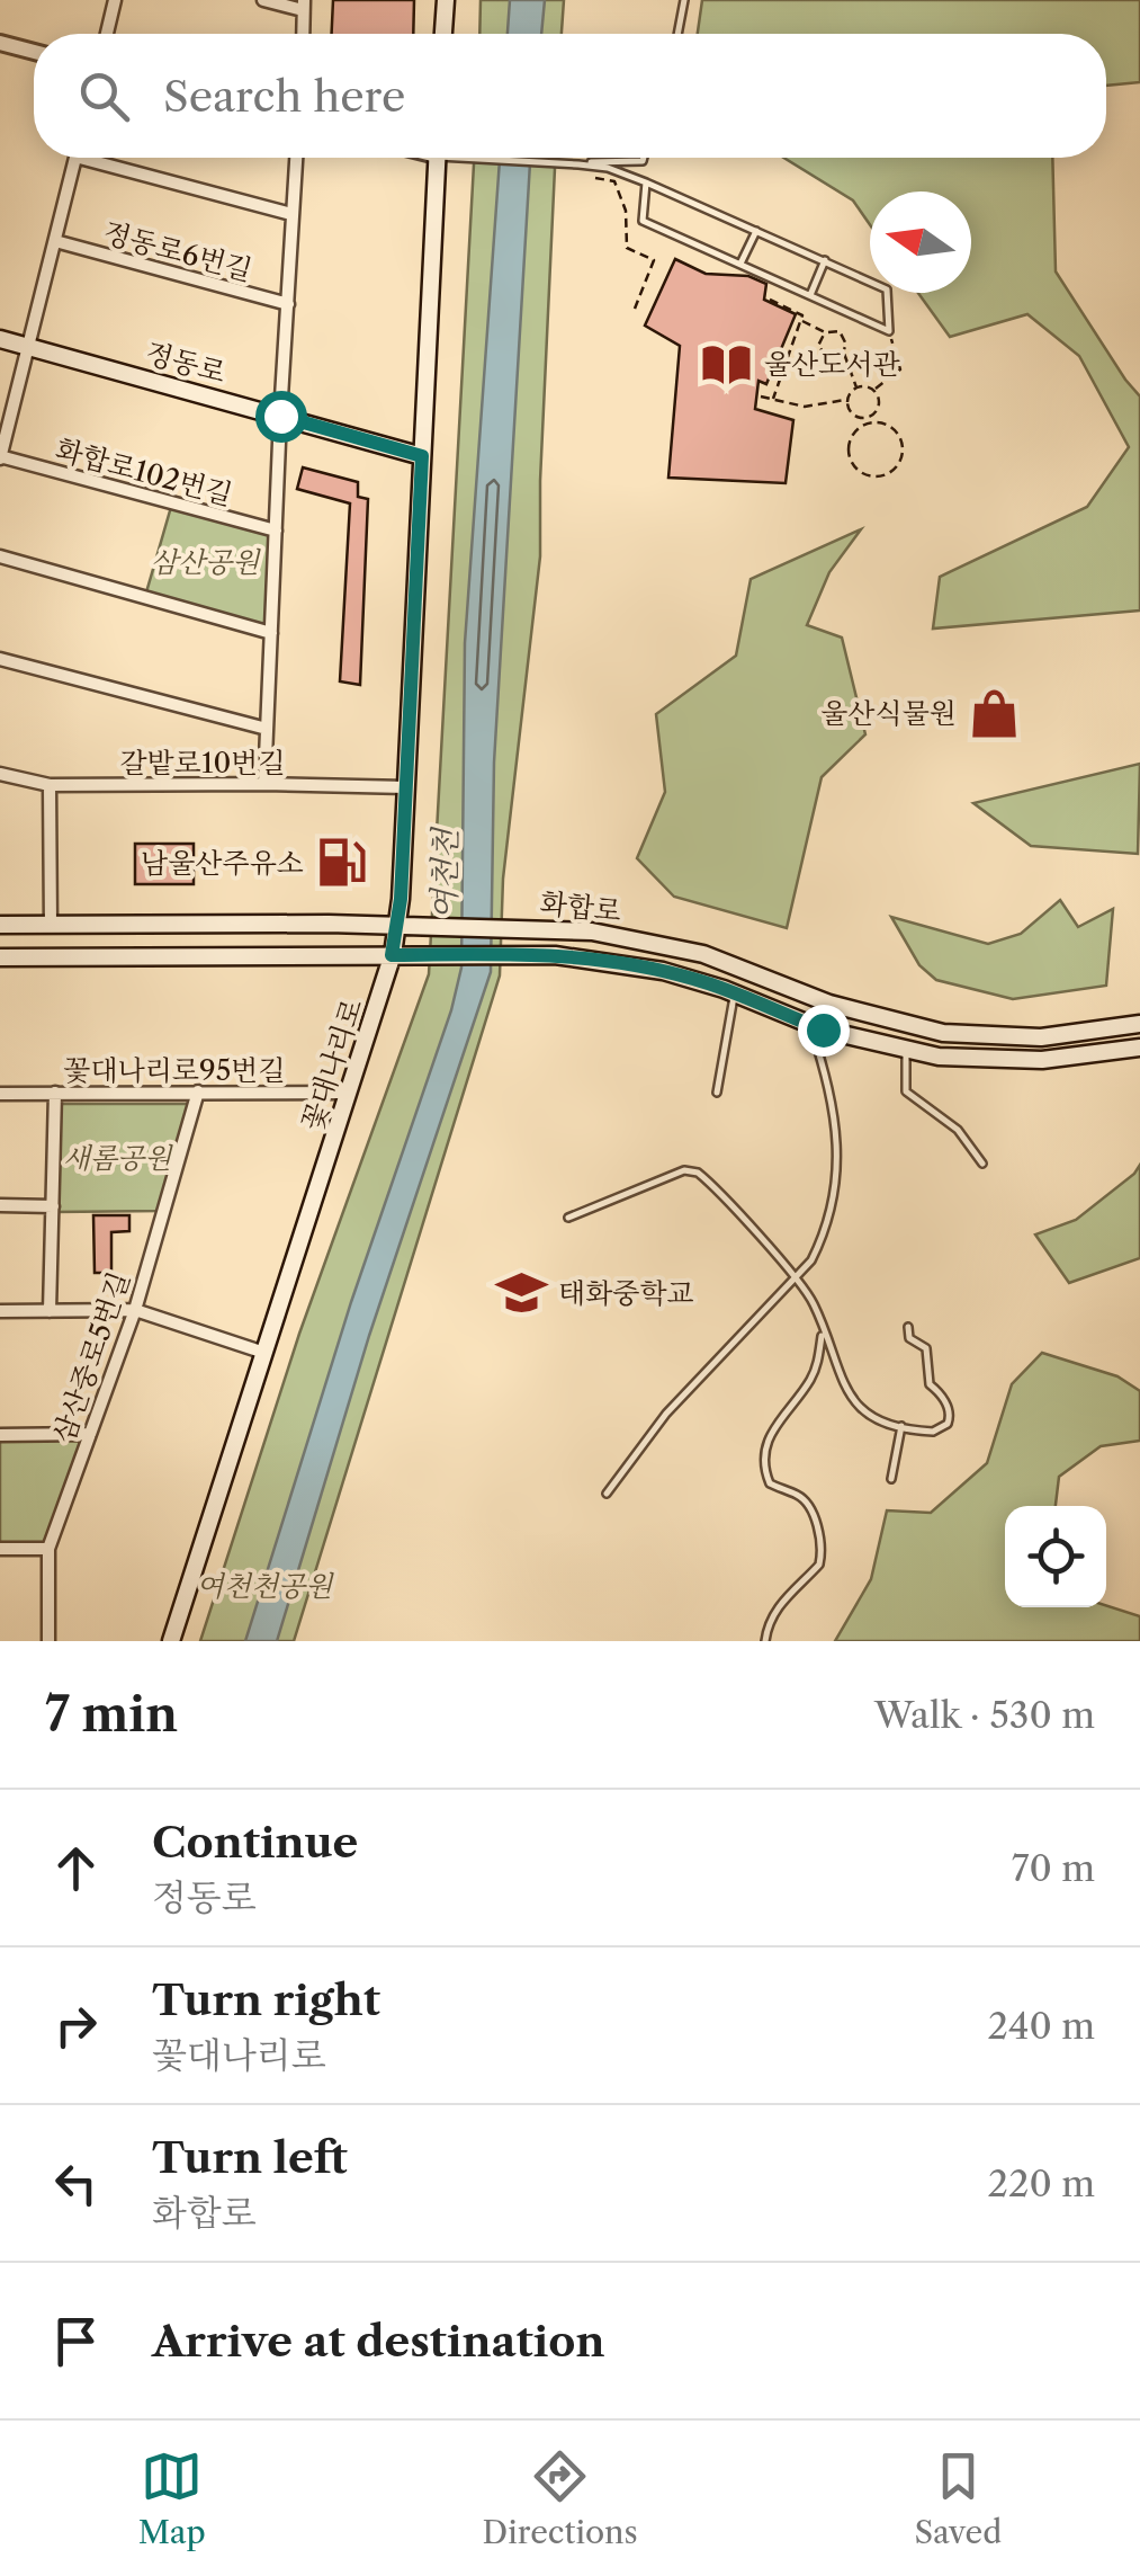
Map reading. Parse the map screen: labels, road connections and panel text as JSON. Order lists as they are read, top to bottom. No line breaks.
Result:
{"streets":{"main road":["정동로","화합로","꽃대나리로"],"street":["정동로6번길","화합로102번길","갈밭로10번길","꽃대나리로95번길","삼산중로5번길"]},"crossings":[["정동로6번길","정동로"],["정동로6번길","화합로102번길"],["정동로","화합로102번길"],["정동로","꽃대나리로"],["화합로102번길","갈밭로10번길"],["갈밭로10번길","꽃대나리로"],["화합로","꽃대나리로"],["꽃대나리로","꽃대나리로95번길"],["꽃대나리로95번길","삼산중로5번길"]],"water":["여천천"],"parks":["삼산공원","새롬공원","여천천공원"],"places":{"library":["울산도서관"],"shop":["울산식물원"],"fuel station":["남울산주유소"],"school or university":["태화중학교"]},"north":"left","page":{"search":"Search here","heading":["7 min","Walk · 530 m"],"list":[["Continue","정동로","70 m"],["Turn right","꽃대나리로","240 m"],["Turn left","화합로","220 m"],"Arrive at destination"],"nav":["Map","Directions","Saved"]}}
